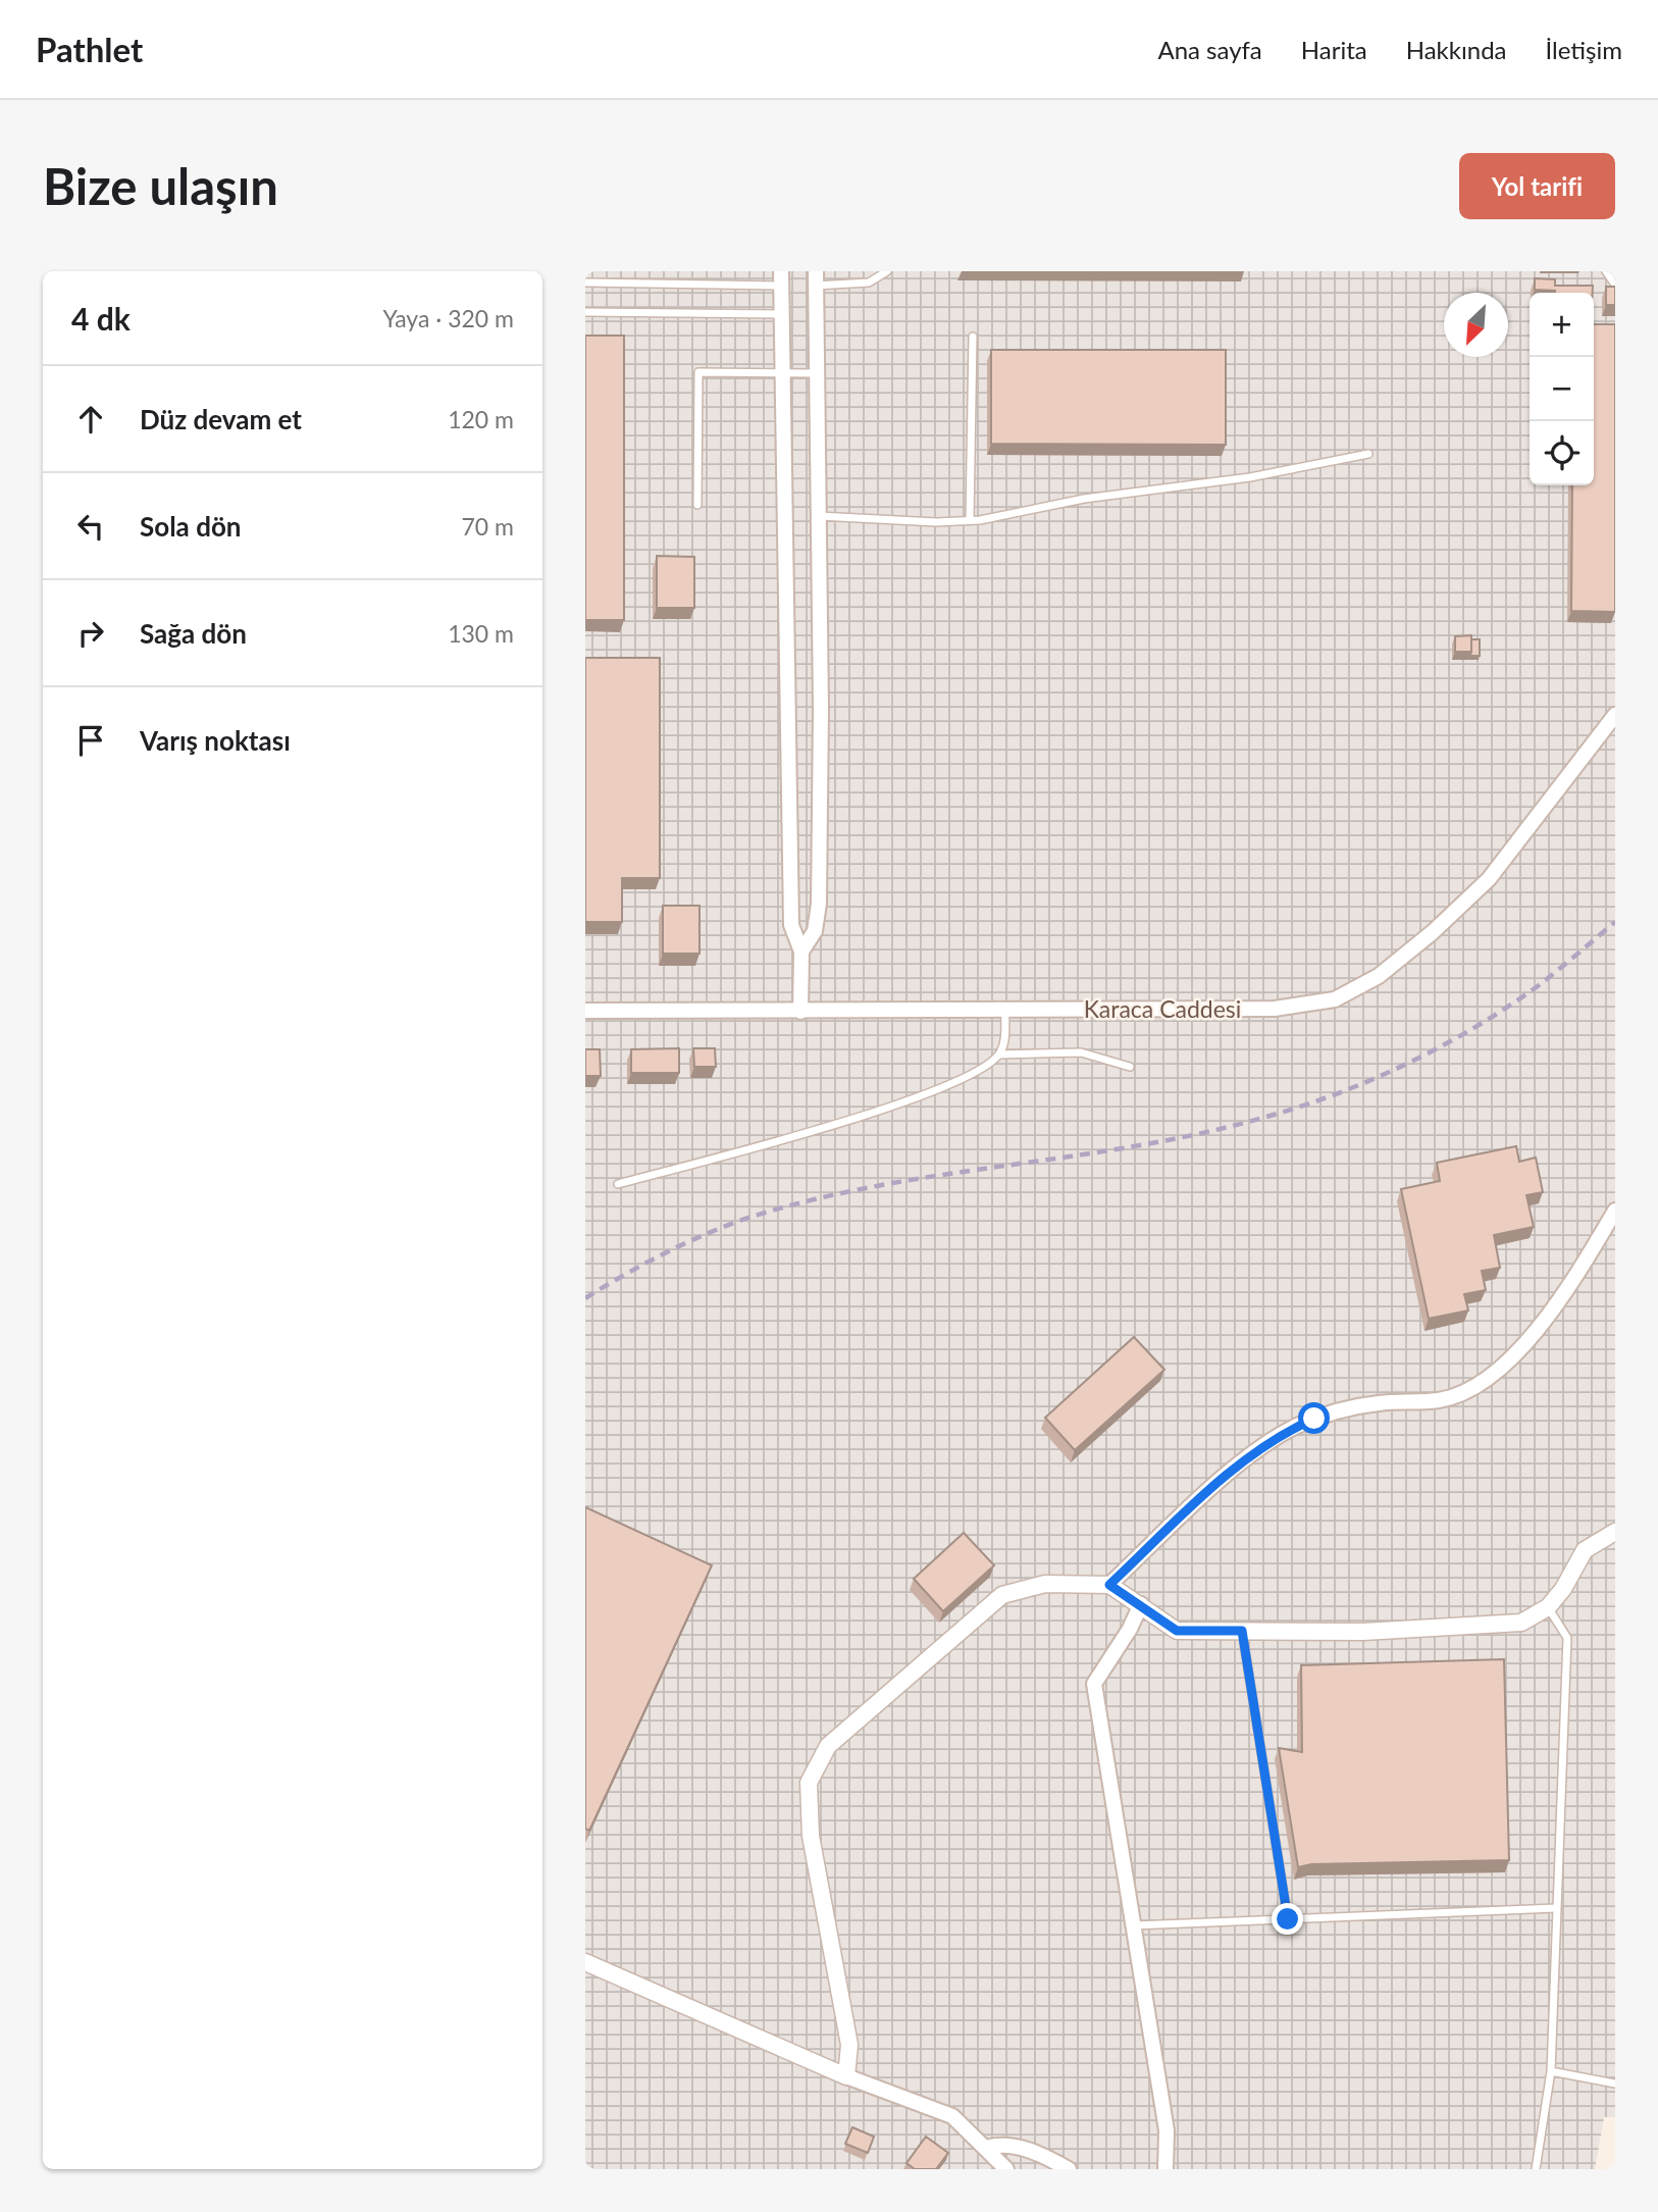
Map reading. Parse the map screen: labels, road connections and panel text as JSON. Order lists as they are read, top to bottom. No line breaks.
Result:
{"streets":{"street":["Karaca Caddesi"]},"north":"bottom left","page":{"header":"Pathlet","nav":["Ana sayfa","Harita","Hakkında","İletişim"],"buttons":"Yol tarifi","title":"Bize ulaşın","heading":["4 dk","Yaya · 320 m"],"map_buttons":["+","−"],"list":[["Düz devam et","120 m"],["Sola dön","70 m"],["Sağa dön","130 m"],"Varış noktası"]}}
